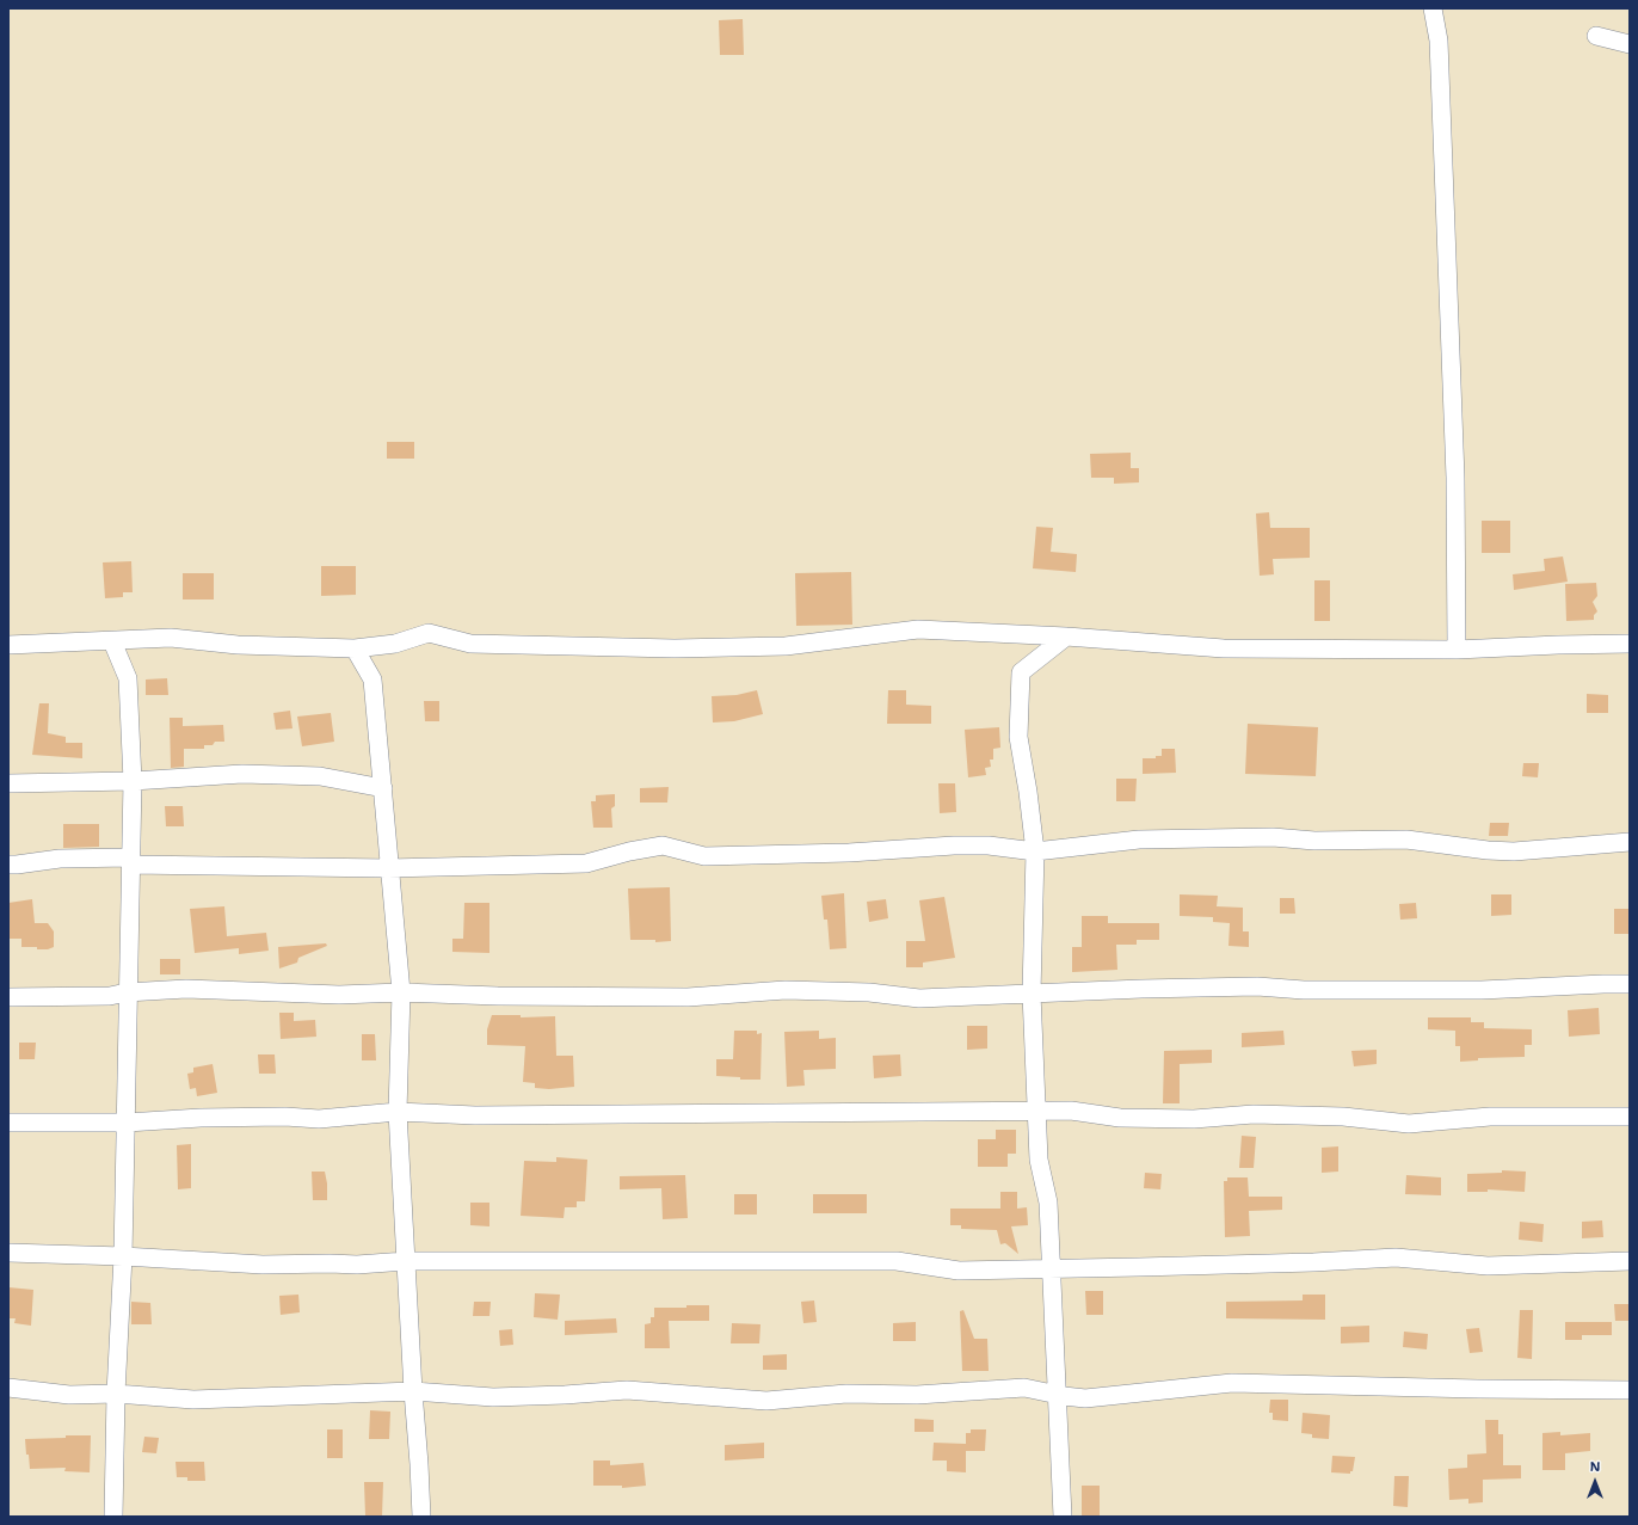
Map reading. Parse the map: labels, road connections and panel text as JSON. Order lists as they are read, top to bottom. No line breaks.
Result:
{"north":"top"}
